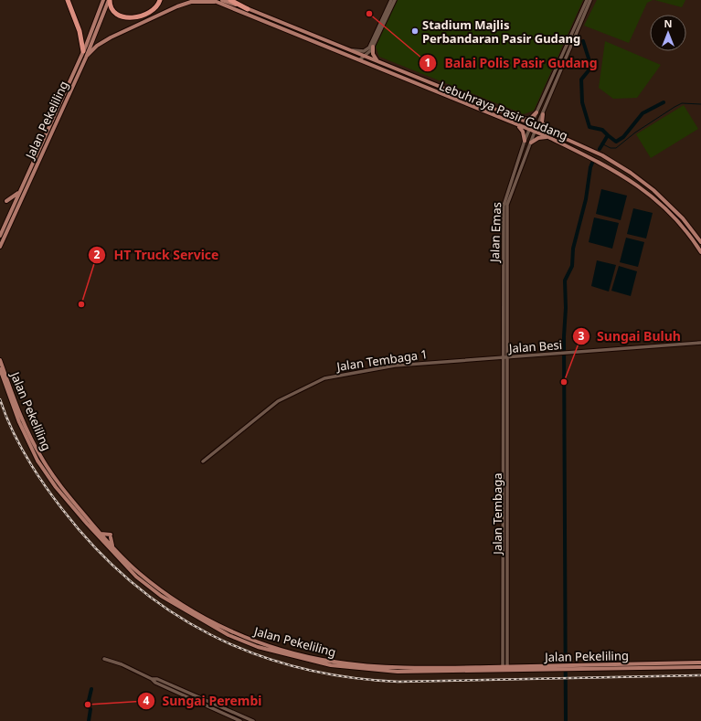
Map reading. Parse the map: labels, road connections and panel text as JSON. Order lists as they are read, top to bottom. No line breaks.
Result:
{"streets":{"main road":["Lebuhraya Pasir Gudang","Jalan Pekeliling","Jalan Emas","Jalan Besi","Jalan Tembaga 1","Jalan Tembaga"]},"crossings":[["Lebuhraya Pasir Gudang","Jalan Emas"],["Jalan Pekeliling","Jalan Tembaga"],["Jalan Emas","Jalan Besi"],["Jalan Emas","Jalan Tembaga 1"],["Jalan Emas","Jalan Tembaga"],["Jalan Besi","Jalan Tembaga 1"],["Jalan Besi","Jalan Tembaga"],["Jalan Tembaga 1","Jalan Tembaga"]],"places":["Balai Polis Pasir Gudang","Stadium Majlis Perbandaran Pasir Gudang","HT Truck Service","Sungai Buluh","Sungai Perembi"],"north":"top"}
